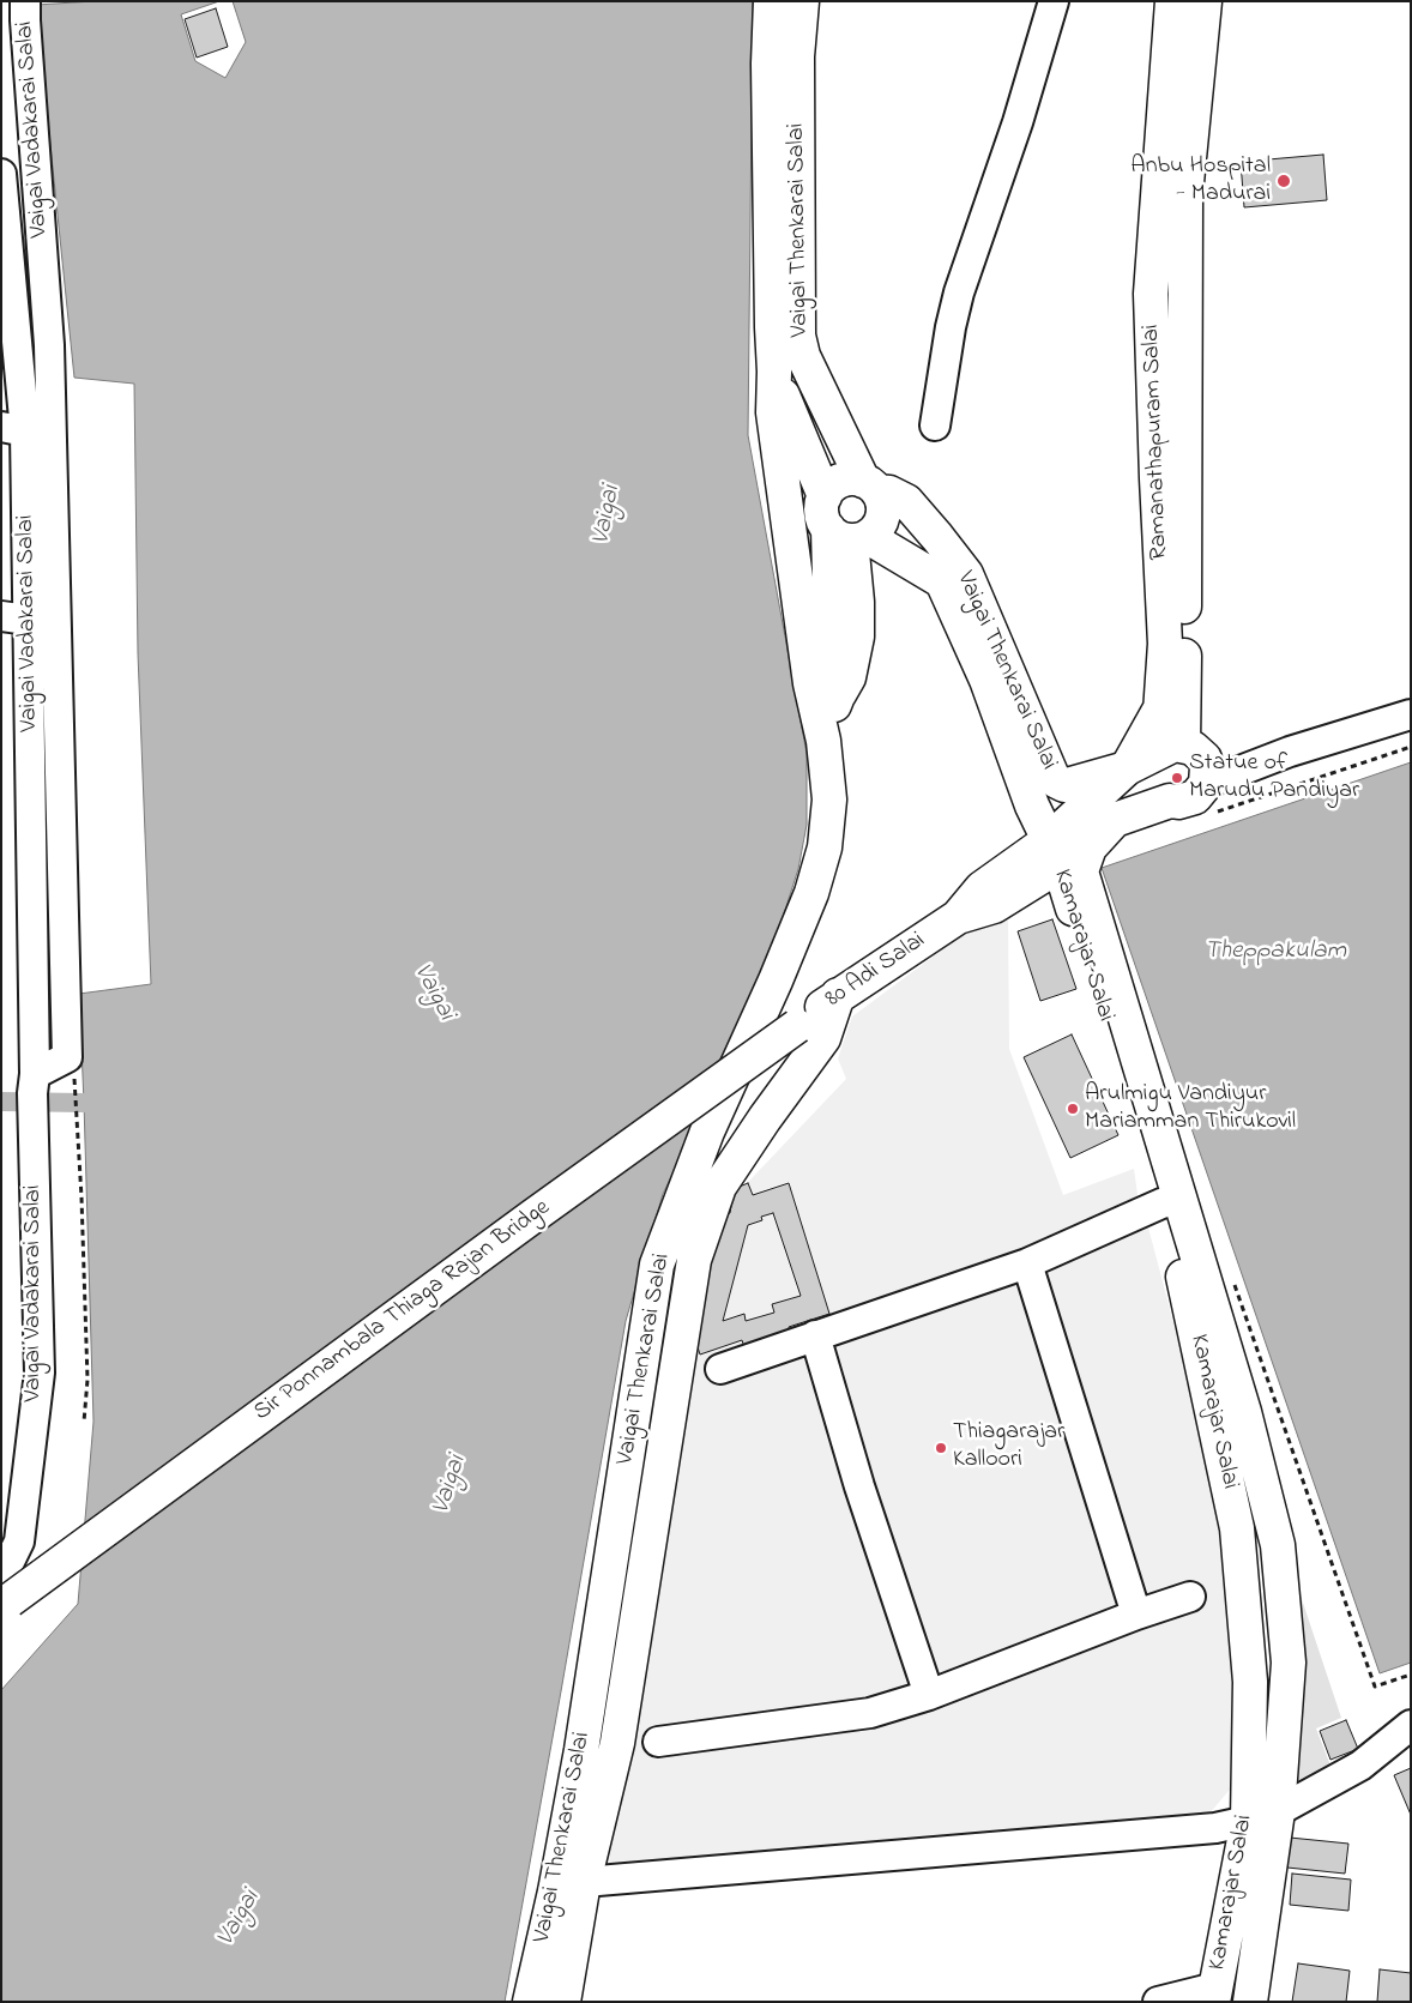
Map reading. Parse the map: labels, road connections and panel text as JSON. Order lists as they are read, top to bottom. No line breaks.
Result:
{"streets":{"main road":["Vaigai Thenkarai Salai","Ramanathapuram Salai","Kamarajar Salai","80 Adi Salai","Sir Ponnambala Thiaga Rajan Bridge"],"street":["Vaigai Vadakarai Salai"]},"crossings":[["Vaigai Vadakarai Salai","Sir Ponnambala Thiaga Rajan Bridge"],["Vaigai Thenkarai Salai","Ramanathapuram Salai"],["Vaigai Thenkarai Salai","Kamarajar Salai"],["Vaigai Thenkarai Salai","80 Adi Salai"],["Ramanathapuram Salai","Kamarajar Salai"],["Ramanathapuram Salai","80 Adi Salai"],["Kamarajar Salai","80 Adi Salai"],["80 Adi Salai","Sir Ponnambala Thiaga Rajan Bridge"]],"water":["Vaigai","Theppakulam"],"places":["Anbu Hospital - Madurai","Statue of Marudu Pandiyar","Arulmigu Vandiyur Mariamman Thirukovil","Thiagarajar Kalloori"]}
